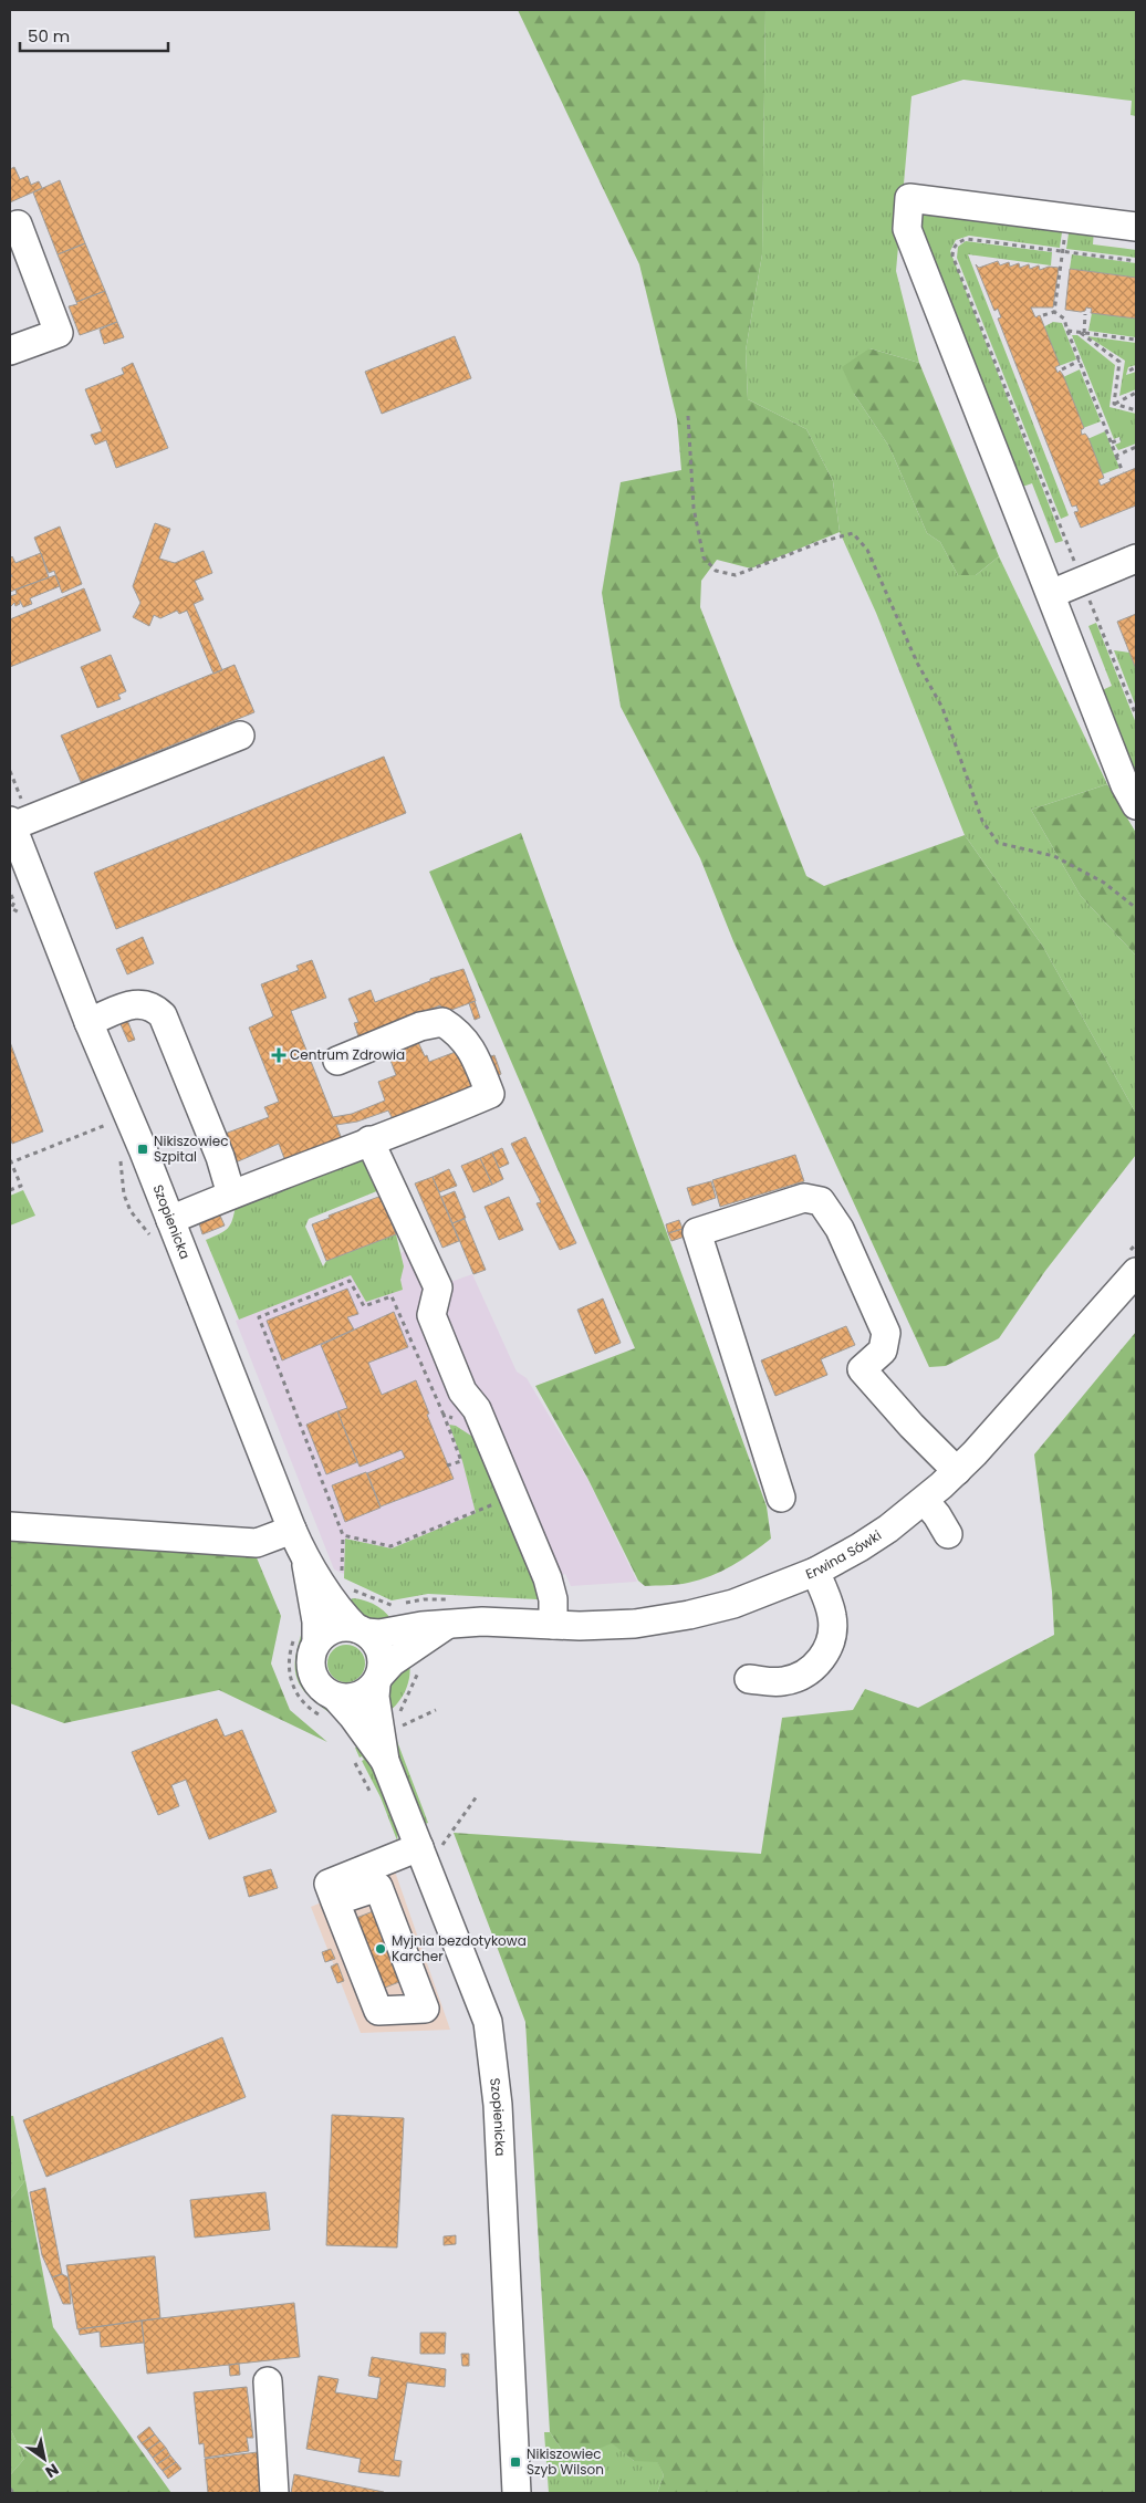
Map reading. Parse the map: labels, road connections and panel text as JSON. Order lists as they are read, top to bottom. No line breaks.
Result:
{"streets":{"street":["Szopienicka","Erwina Sówki"]},"crossings":[["Szopienicka","Erwina Sówki"]],"places":{"health":["Centrum Zdrowia"],"transit":["Nikiszowiec Szpital","Nikiszowiec Szyb Wilson"],"other":["Myjnia bezdotykowa Karcher"]},"scale_bar":"50 m","north":"bottom right"}
